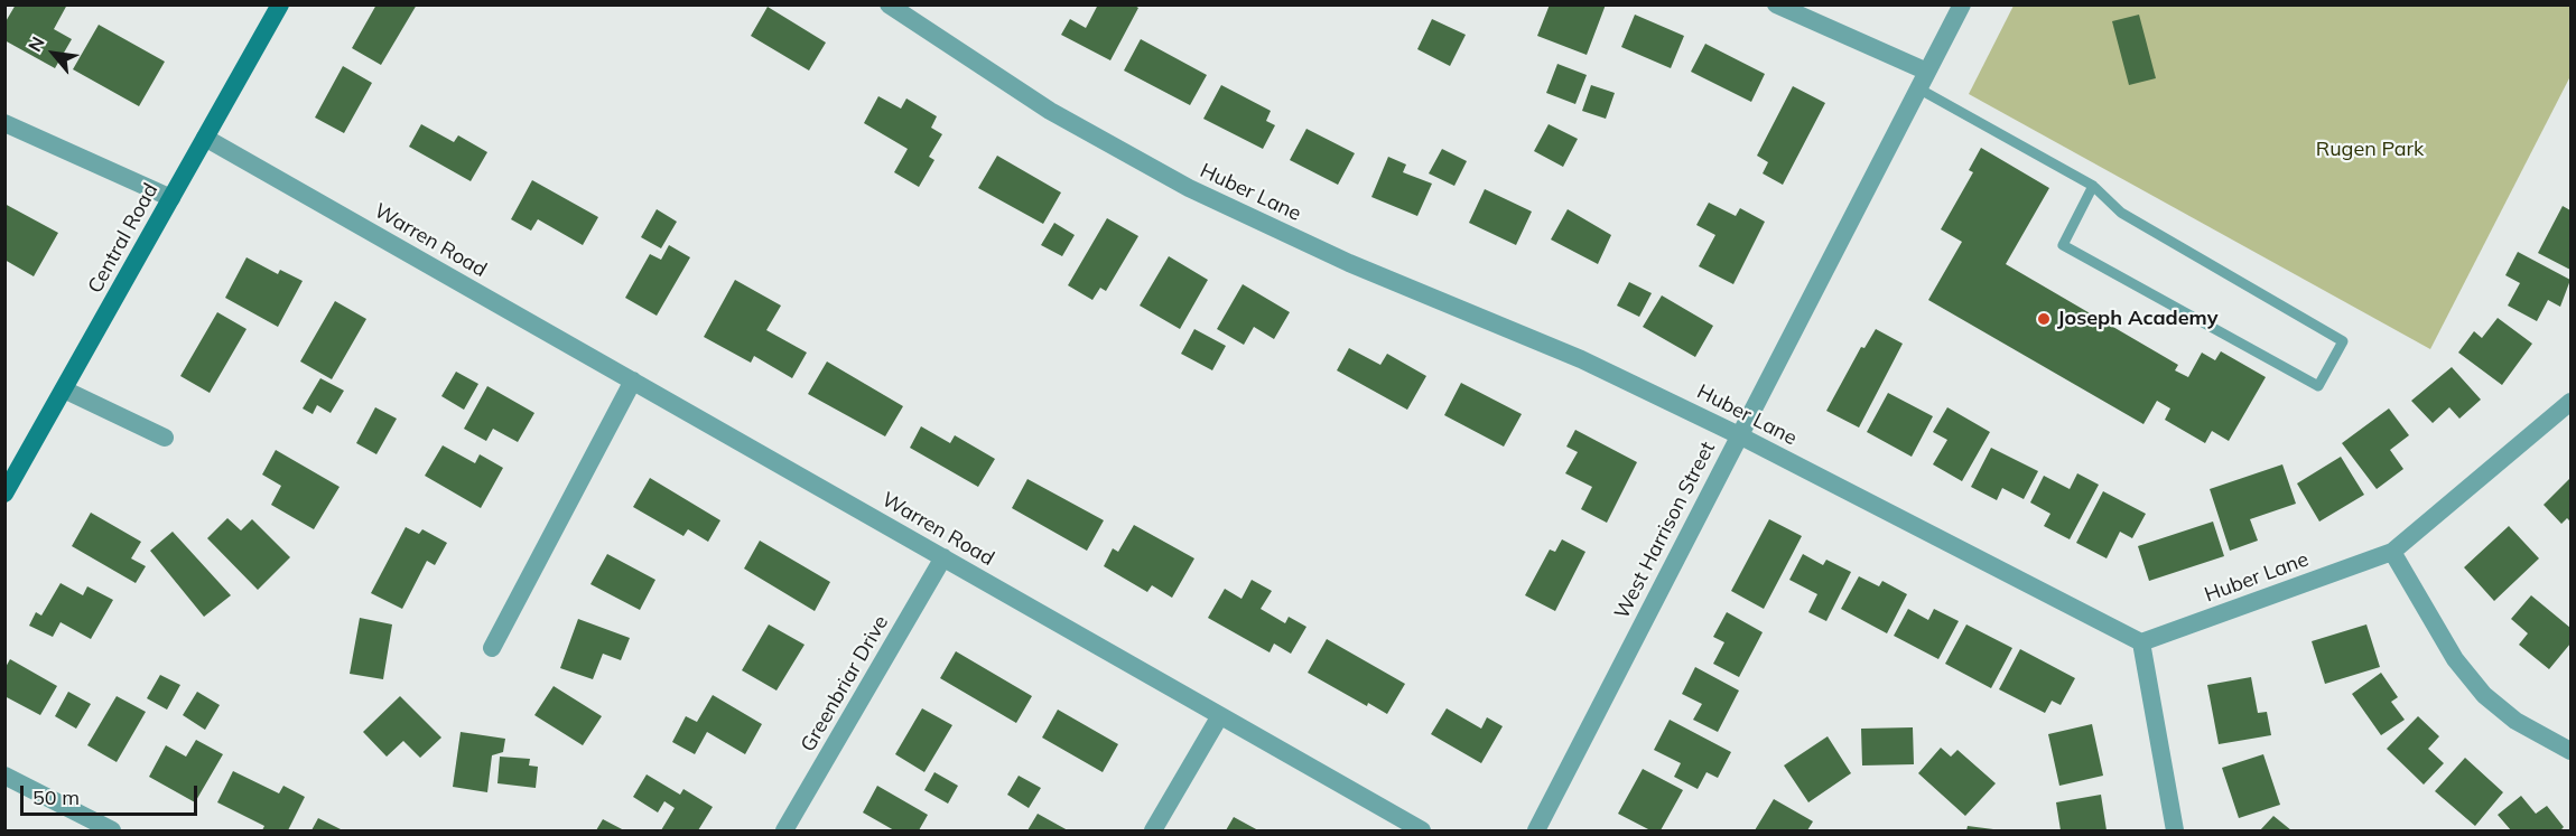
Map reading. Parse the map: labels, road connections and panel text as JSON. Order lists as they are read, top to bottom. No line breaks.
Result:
{"streets":{"main road":["Central Road"],"street":["Huber Lane","Warren Road","West Harrison Street","Greenbriar Drive"]},"crossings":[["Huber Lane","West Harrison Street"],["Central Road","Warren Road"],["Warren Road","Greenbriar Drive"]],"parks":["Rugen Park"],"places":["Joseph Academy"],"scale_bar":"50 m","north":"top left"}
